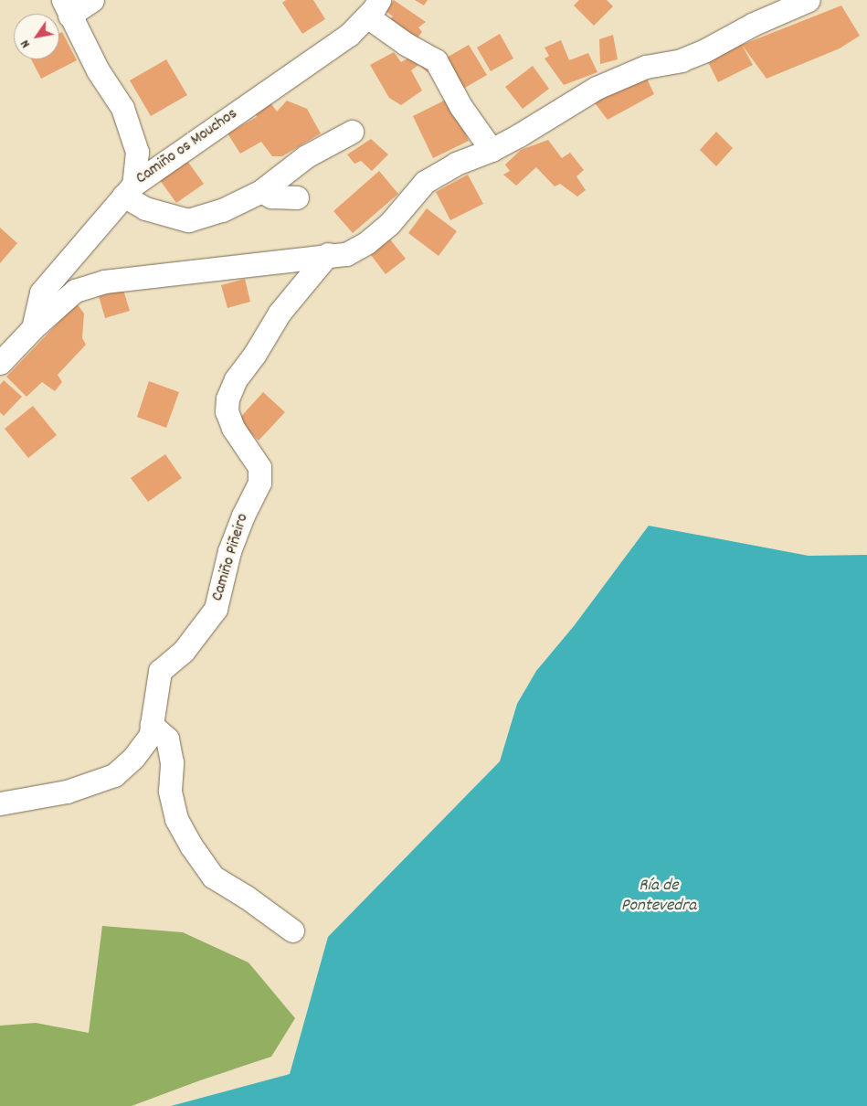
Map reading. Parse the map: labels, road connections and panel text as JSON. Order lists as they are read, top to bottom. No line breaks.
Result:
{"streets":{"street":["Camiño os Mouchos","Camiño Piñeiro"]},"water":["Ría de Pontevedra"],"north":"bottom left"}
